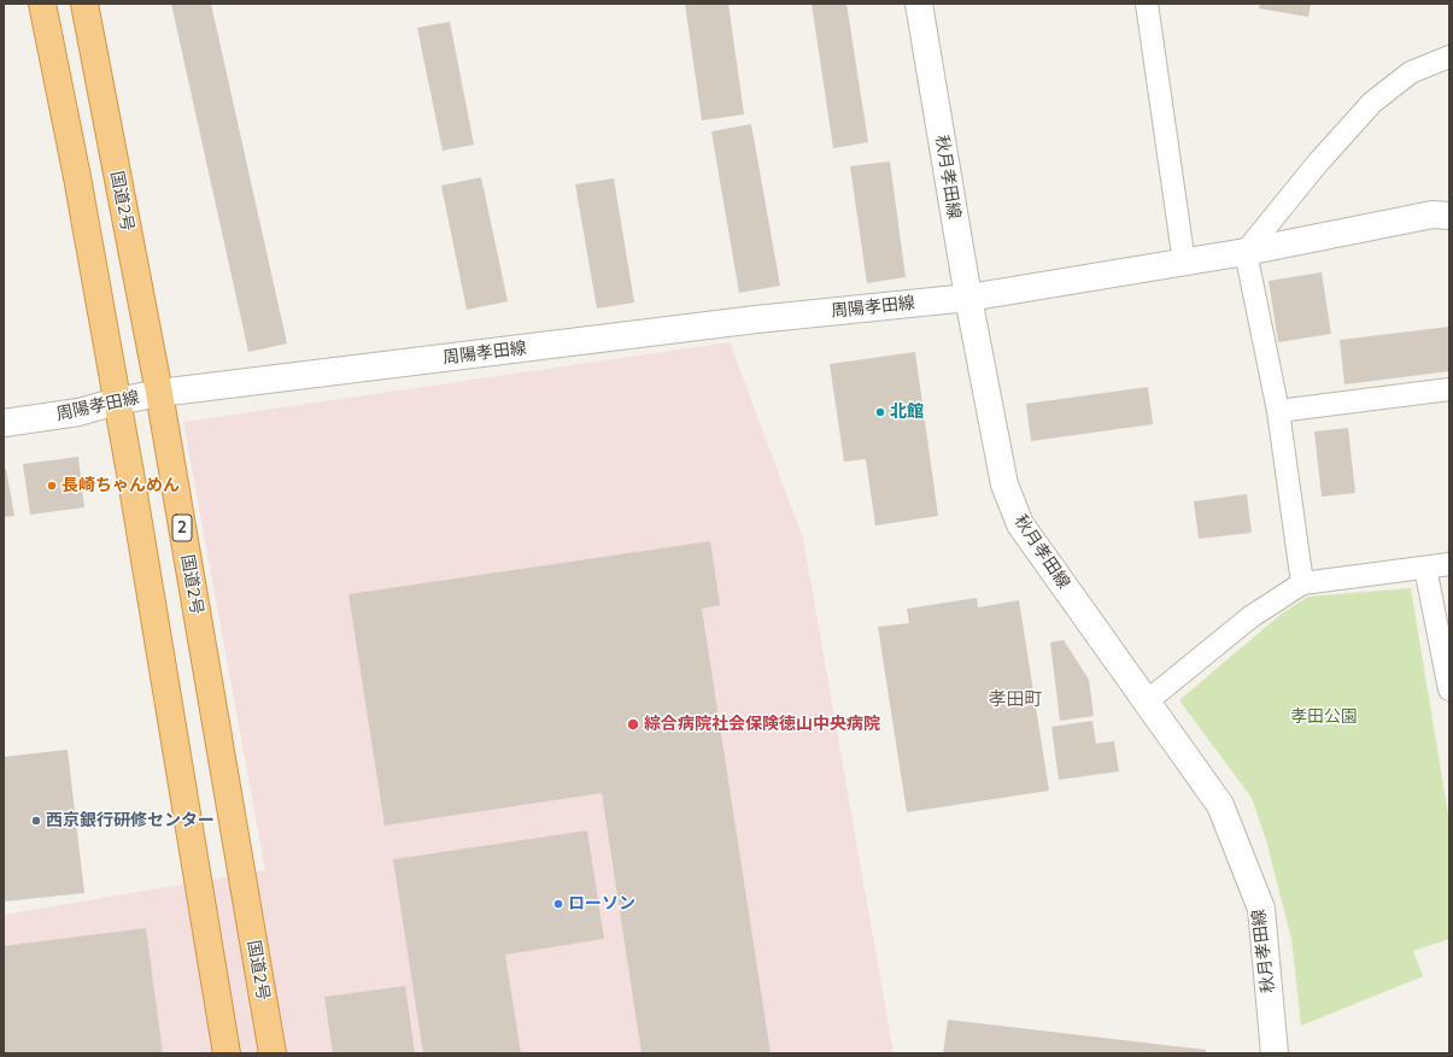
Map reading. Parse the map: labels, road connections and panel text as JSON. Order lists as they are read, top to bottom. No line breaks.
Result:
{"streets":{"highway":["国道2号","2"],"street":["秋月孝田線","周陽孝田線"]},"crossings":[["秋月孝田線","周陽孝田線"],["国道2号","周陽孝田線"]],"districts":["孝田町"],"parks":["孝田公園"],"places":["北館","長崎ちゃんめん","綜合病院社会保険徳山中央病院","西京銀行研修センター","ローソン"]}
